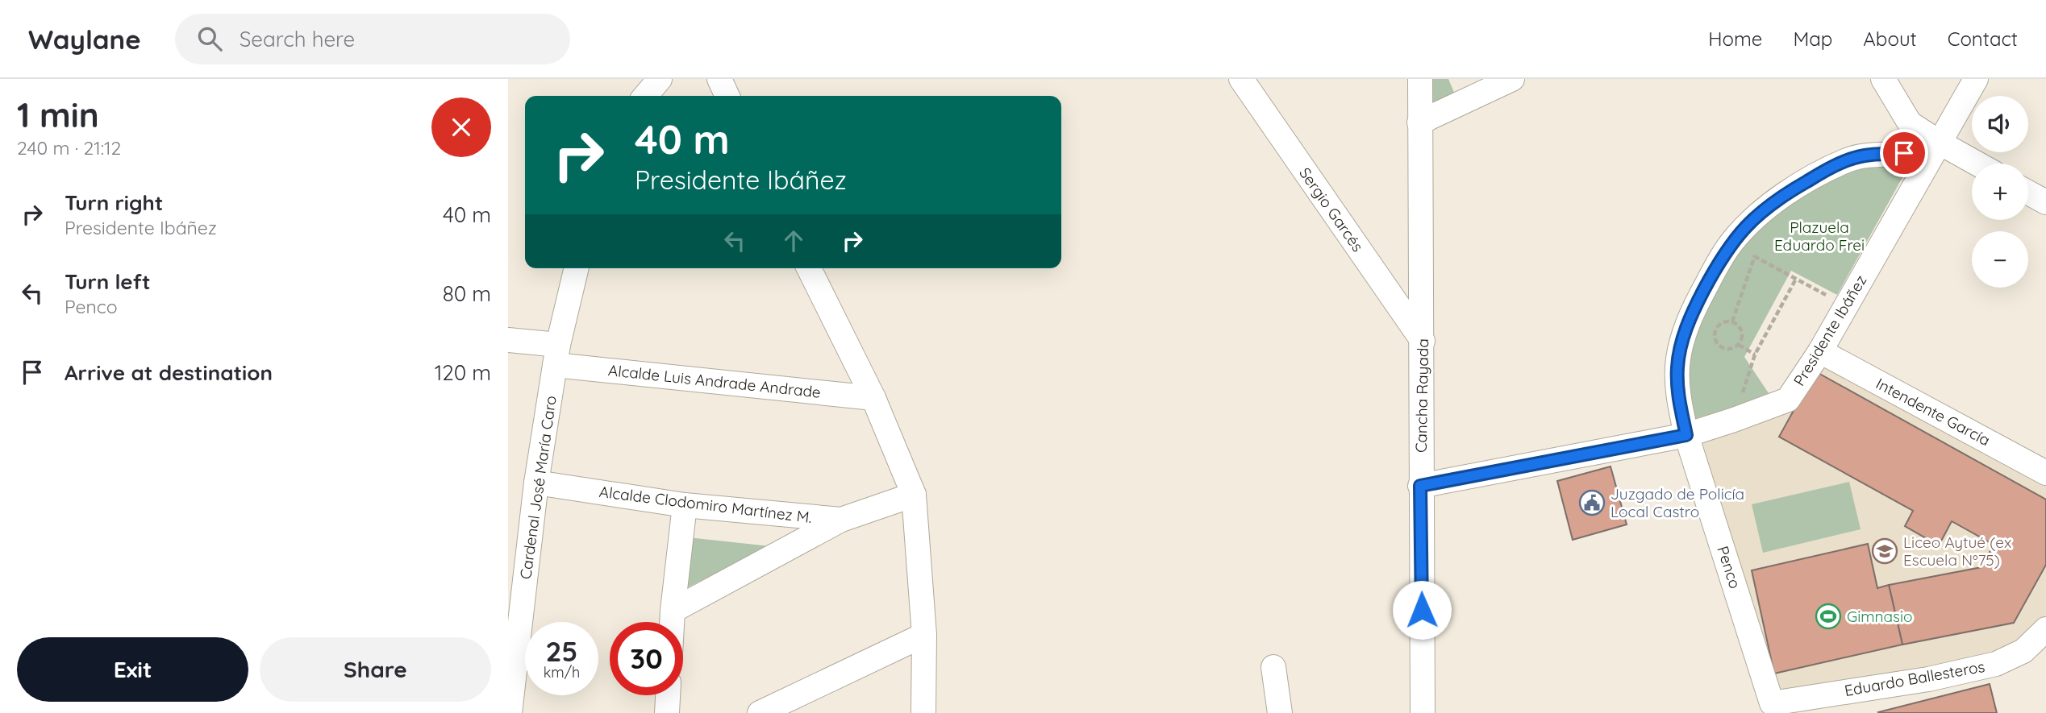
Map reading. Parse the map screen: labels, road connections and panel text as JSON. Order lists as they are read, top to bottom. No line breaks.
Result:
{"streets":{"street":["Sergio Garcés","Presidente Ibáñez","Alcalde Luis Andrade Andrade","Cancha Rayada","Intendente García","Cardenal José María Caro","Alcalde Clodomiro Martínez M.","Penco","Eduardo Ballesteros"]},"crossings":[["Sergio Garcés","Cancha Rayada"],["Presidente Ibáñez","Cancha Rayada"],["Presidente Ibáñez","Intendente García"],["Presidente Ibáñez","Penco"],["Alcalde Luis Andrade Andrade","Cardenal José María Caro"],["Cardenal José María Caro","Alcalde Clodomiro Martínez M."],["Penco","Eduardo Ballesteros"]],"parks":["Plazuela Eduardo Frei"],"places":{"public building":["Juzgado de Policía Local Castro"],"school or university":["Liceo Aytué (ex Escuela Nº75)"],"sports":["Gimnasio"]},"page":{"header":"Waylane","search":"Search here","nav":["Home","Map","About","Contact"],"heading":["1 min","240 m · 21:12"],"map_buttons":["+","−"],"turn":["40 m","Presidente Ibáñez"],"list":[{"name":"Turn right","note":"Presidente Ibáñez","value":"40 m"},{"name":"Turn left","note":"Penco","value":"80 m"},{"name":"Arrive at destination","value":"120 m"}],"speed":"25 km/h","limit":"30","buttons":["Exit","Share"]}}
